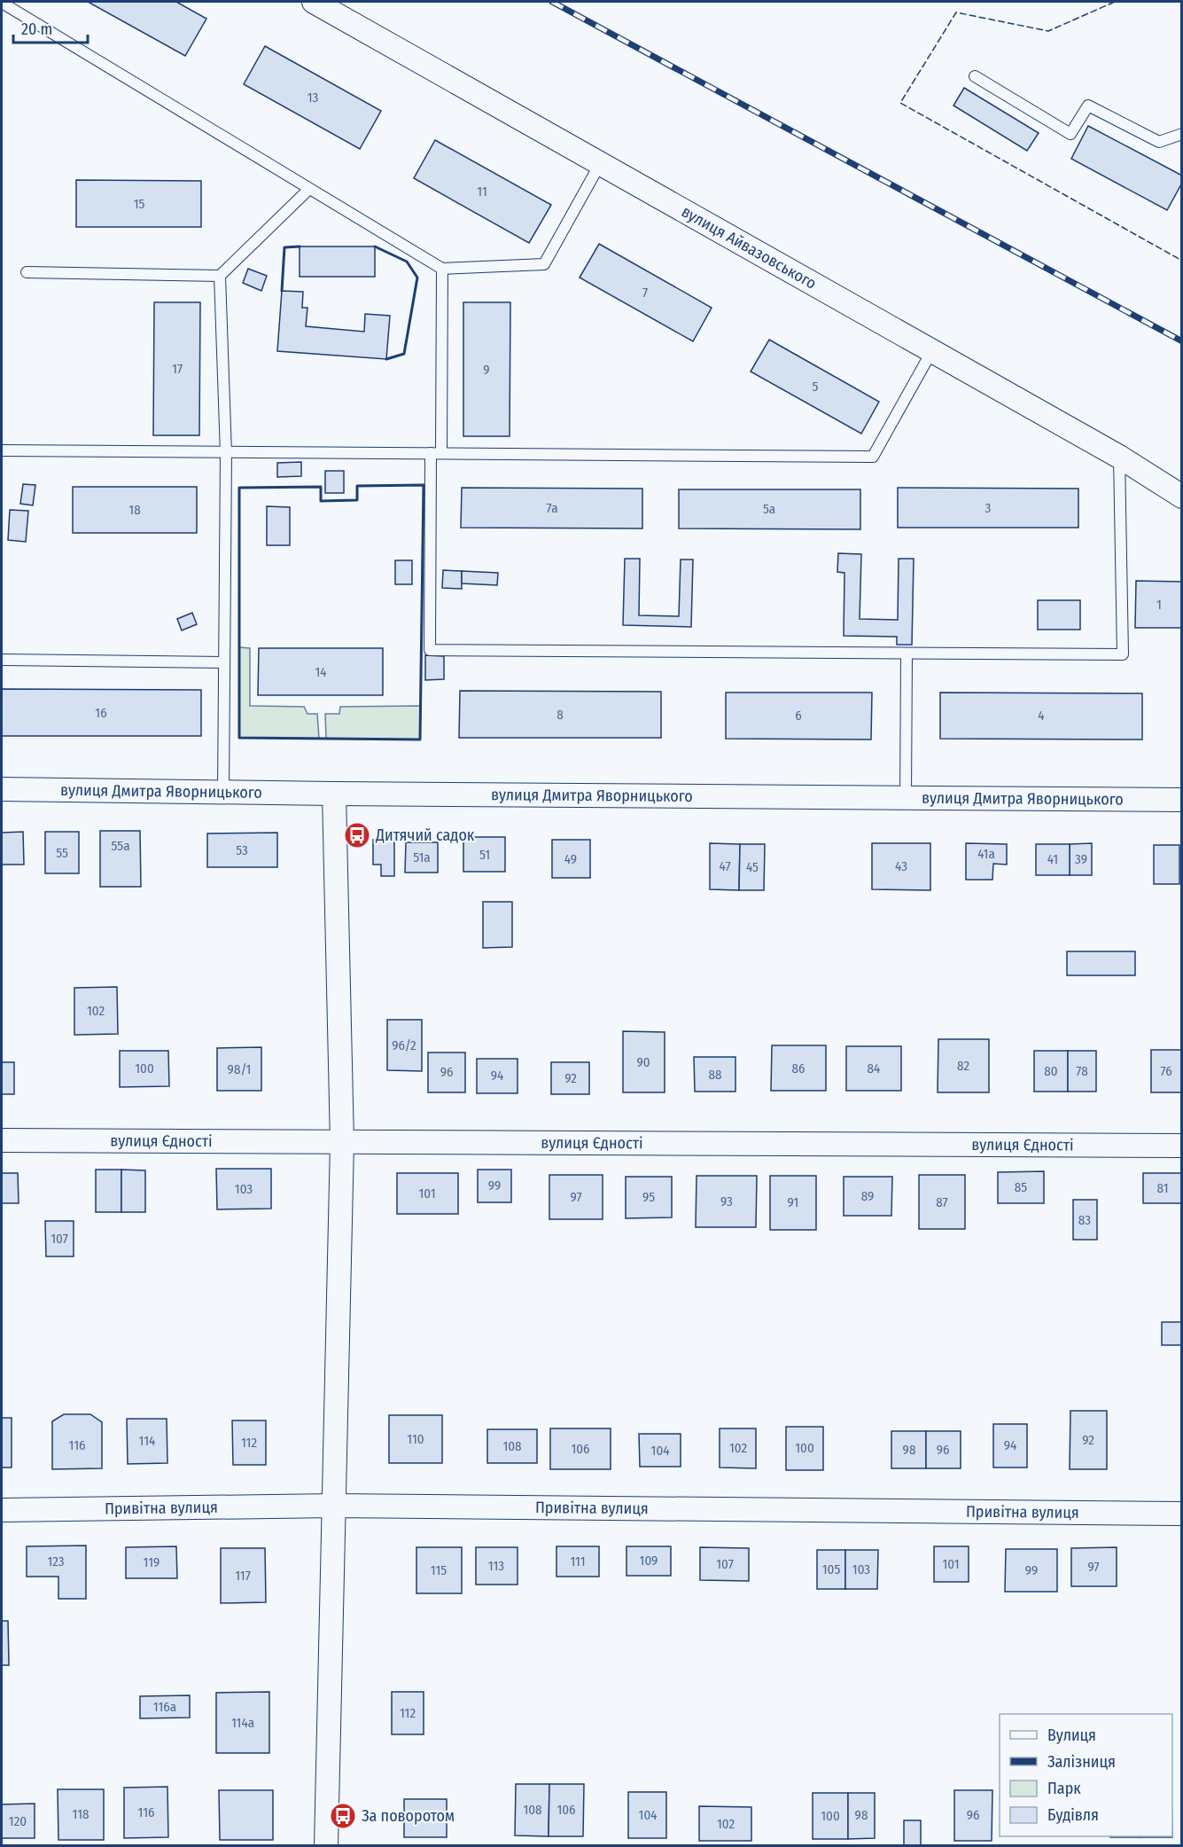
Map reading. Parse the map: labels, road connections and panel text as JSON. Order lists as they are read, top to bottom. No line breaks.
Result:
{"streets":{"street":["вулиця Айвазовського","вулиця Дмитра Яворницького","вулиця Єдності","Привітна вулиця"]},"places":{"bus stop":["Дитячий садок","За поворотом"]},"house_numbers":["13","11","15","7","17","9","5","7а","3","5а","18","1","14","16","8","6","4","55а","53","55","41а","51","51а","49","41","39","47","43","45","102","96/2","90","82","100","86","84","98/1","80","78","76","96","88","94","92","99","85","81","103","101","89","97","95","93","91","87","83","107","110","92","114","112","116","94","108","102","100","106","98","96","104","109","123","111","119","107","101","113","97","105","103","115","99","117","116а","112","114а","108","106","116","118","104","98","96","100","120","102"],"legend":["Вулиця","Залізниця","Парк","Будівля"],"scale_bar":"20 m"}
